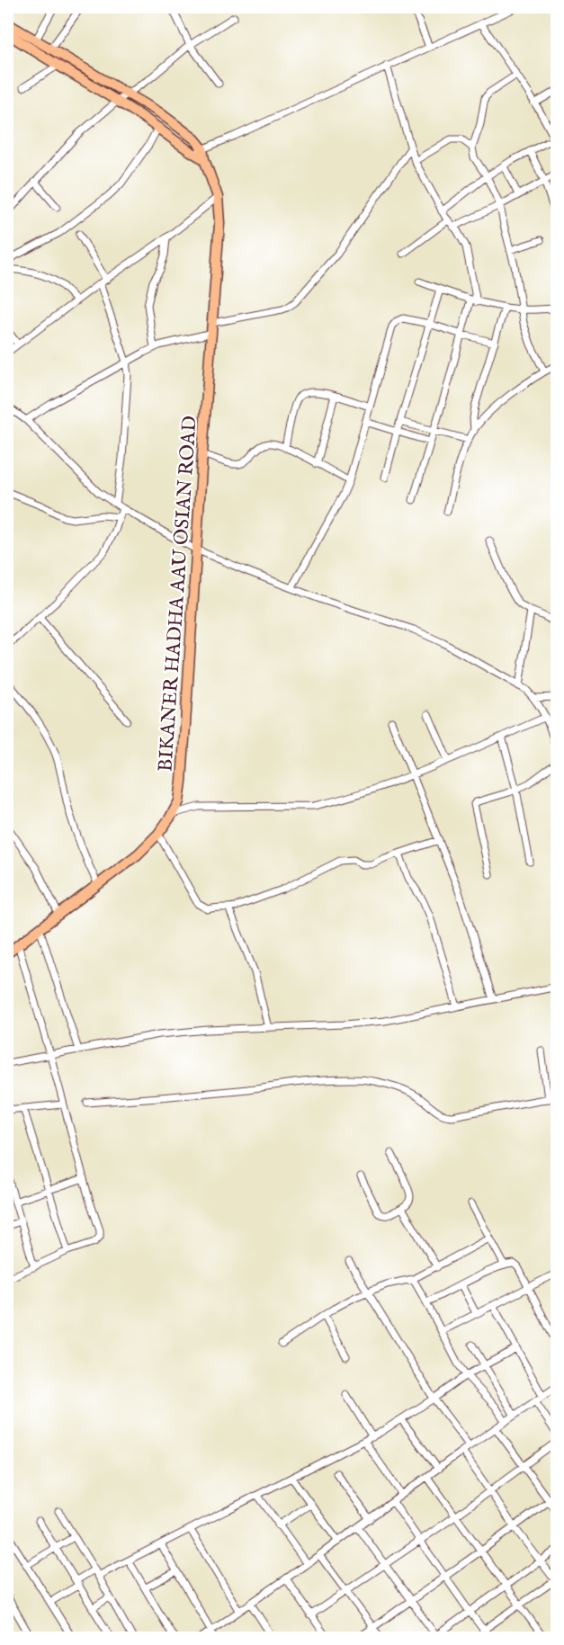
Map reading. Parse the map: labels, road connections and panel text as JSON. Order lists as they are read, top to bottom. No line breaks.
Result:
{"streets":{"main road":["BIKANER HADHA AAU OSIAN ROAD"]}}
